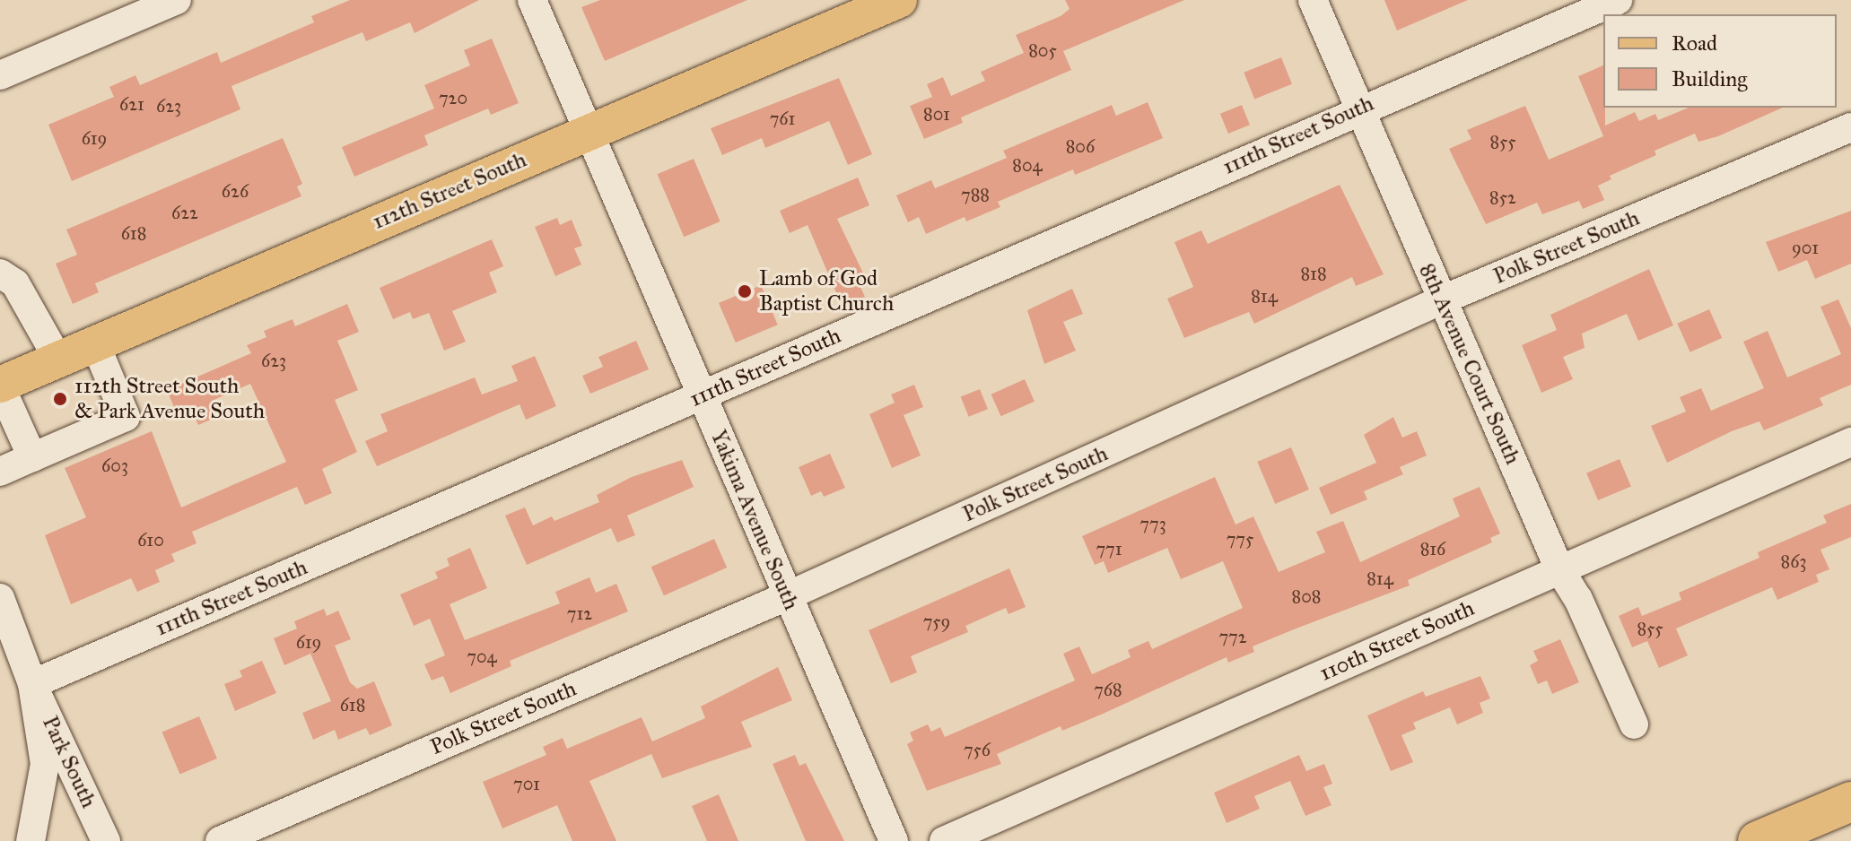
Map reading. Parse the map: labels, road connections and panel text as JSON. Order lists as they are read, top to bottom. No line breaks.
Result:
{"streets":{"main road":["112th Street South"],"street":["111th Street South","Polk Street South","8th Avenue Court South","Yakima Avenue South","110th Street South","Park South"]},"crossings":[["111th Street South","8th Avenue Court South"],["111th Street South","Yakima Avenue South"],["111th Street South","Park South"],["112th Street South","Yakima Avenue South"],["Polk Street South","8th Avenue Court South"],["Polk Street South","Yakima Avenue South"],["8th Avenue Court South","110th Street South"]],"places":["Lamb of God Baptist Church","112th Street South & Park Avenue South"],"house_numbers":["805","720","621","623","801","761","619","855","806","804","626","788","852","622","618","901","818","814","623","603","773","775","610","771","816","863","814","808","712","759","855","772","619","704","768","618","756","701"],"legend":["Road","Building"]}
